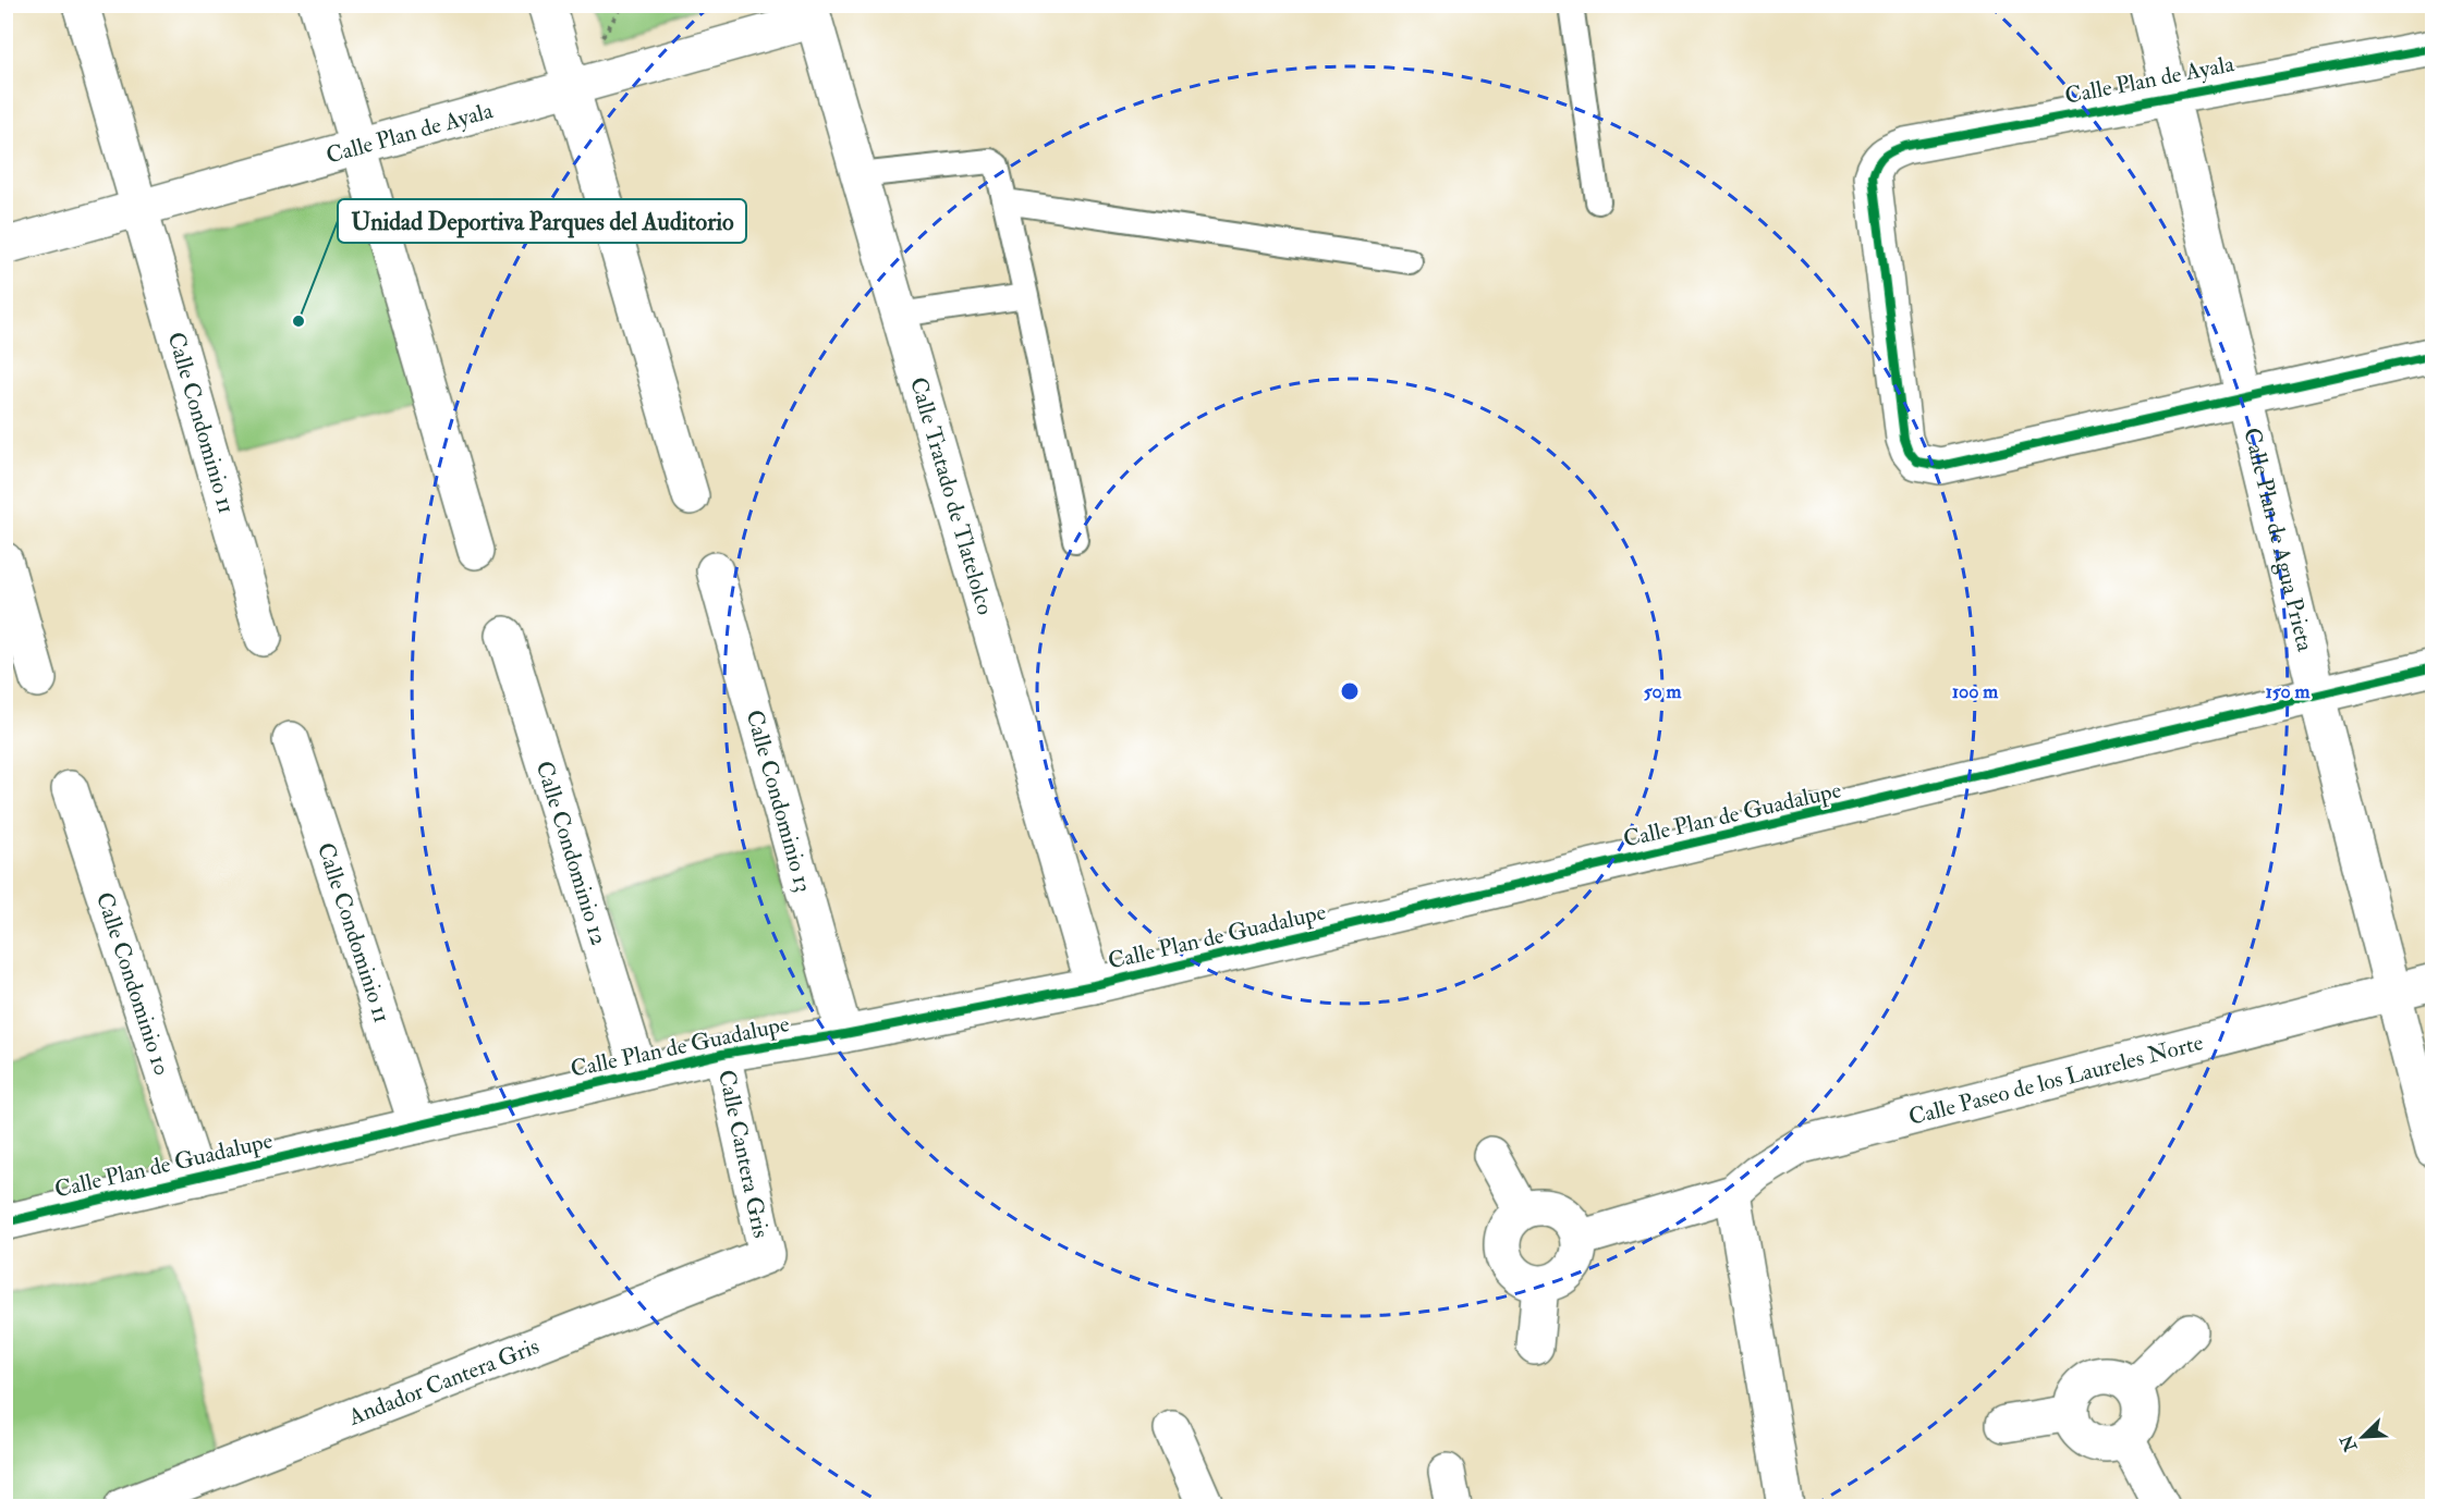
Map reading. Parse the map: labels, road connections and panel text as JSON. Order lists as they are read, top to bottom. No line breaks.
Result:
{"streets":{"street":["Calle Plan de Ayala","Calle Condominio 11","Calle Tratado de Tlatelolco","Calle Plan de Agua Prieta","Calle Condominio 13","Calle Plan de Guadalupe","Calle Condominio 12","Calle Condominio 10","Calle Paseo de los Laureles Norte","Calle Cantera Gris","Andador Cantera Gris"]},"crossings":[["Calle Plan de Ayala","Calle Condominio 11"],["Calle Plan de Ayala","Calle Tratado de Tlatelolco"],["Calle Plan de Ayala","Calle Plan de Agua Prieta"],["Calle Condominio 11","Calle Plan de Guadalupe"],["Calle Tratado de Tlatelolco","Calle Plan de Guadalupe"],["Calle Plan de Agua Prieta","Calle Plan de Guadalupe"],["Calle Plan de Agua Prieta","Calle Paseo de los Laureles Norte"],["Calle Condominio 13","Calle Plan de Guadalupe"],["Calle Plan de Guadalupe","Calle Condominio 12"],["Calle Plan de Guadalupe","Calle Condominio 10"],["Calle Plan de Guadalupe","Calle Cantera Gris"],["Calle Cantera Gris","Andador Cantera Gris"]],"places":["Unidad Deportiva Parques del Auditorio"],"north":"bottom left","rings":["50 m","100 m","150 m"]}
